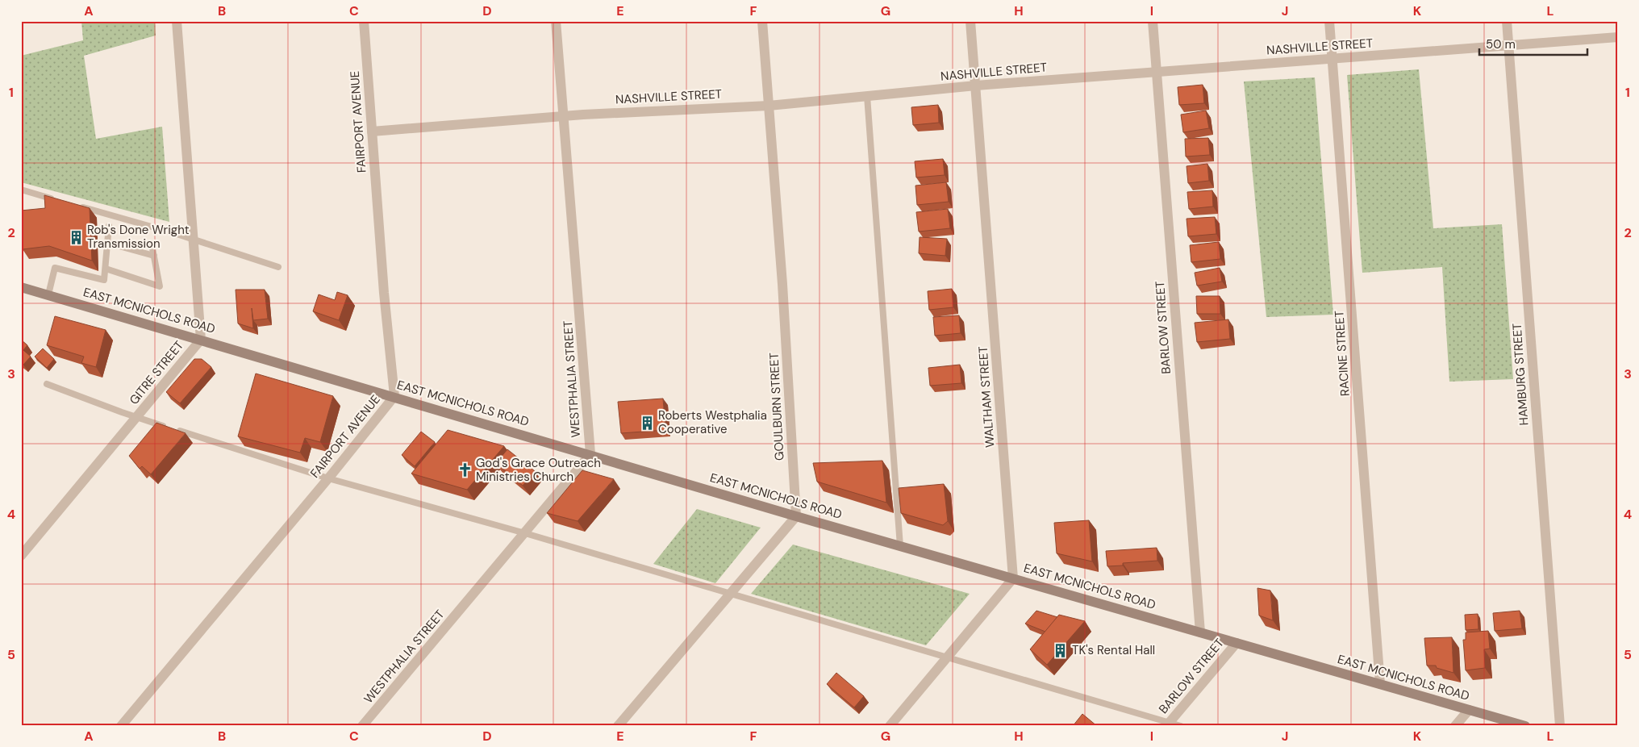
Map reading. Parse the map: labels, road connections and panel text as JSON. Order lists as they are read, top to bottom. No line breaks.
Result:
{"streets":{"street":["NASHVILLE STREET","FAIRPORT AVENUE","EAST MCNICHOLS ROAD","BARLOW STREET","RACINE STREET","GITRE STREET","HAMBURG STREET","WESTPHALIA STREET","WALTHAM STREET","GOULBURN STREET"]},"crossings":[["NASHVILLE STREET","FAIRPORT AVENUE"],["NASHVILLE STREET","BARLOW STREET"],["NASHVILLE STREET","RACINE STREET"],["NASHVILLE STREET","HAMBURG STREET"],["NASHVILLE STREET","WESTPHALIA STREET"],["NASHVILLE STREET","WALTHAM STREET"],["NASHVILLE STREET","GOULBURN STREET"],["FAIRPORT AVENUE","EAST MCNICHOLS ROAD"],["EAST MCNICHOLS ROAD","BARLOW STREET"],["EAST MCNICHOLS ROAD","RACINE STREET"],["EAST MCNICHOLS ROAD","GITRE STREET"],["EAST MCNICHOLS ROAD","WESTPHALIA STREET"],["EAST MCNICHOLS ROAD","WALTHAM STREET"],["EAST MCNICHOLS ROAD","GOULBURN STREET"]],"places":{"building":["Rob's Done Wright Transmission","Roberts Westphalia Cooperative","TK's Rental Hall"],"church":["God's Grace Outreach Ministries Church"]},"scale_bar":"50 m","grid":{"columns":["A","B","C","D","E","F","G","H","I","J","K","L"],"rows":["1","2","3","4","5"]}}
